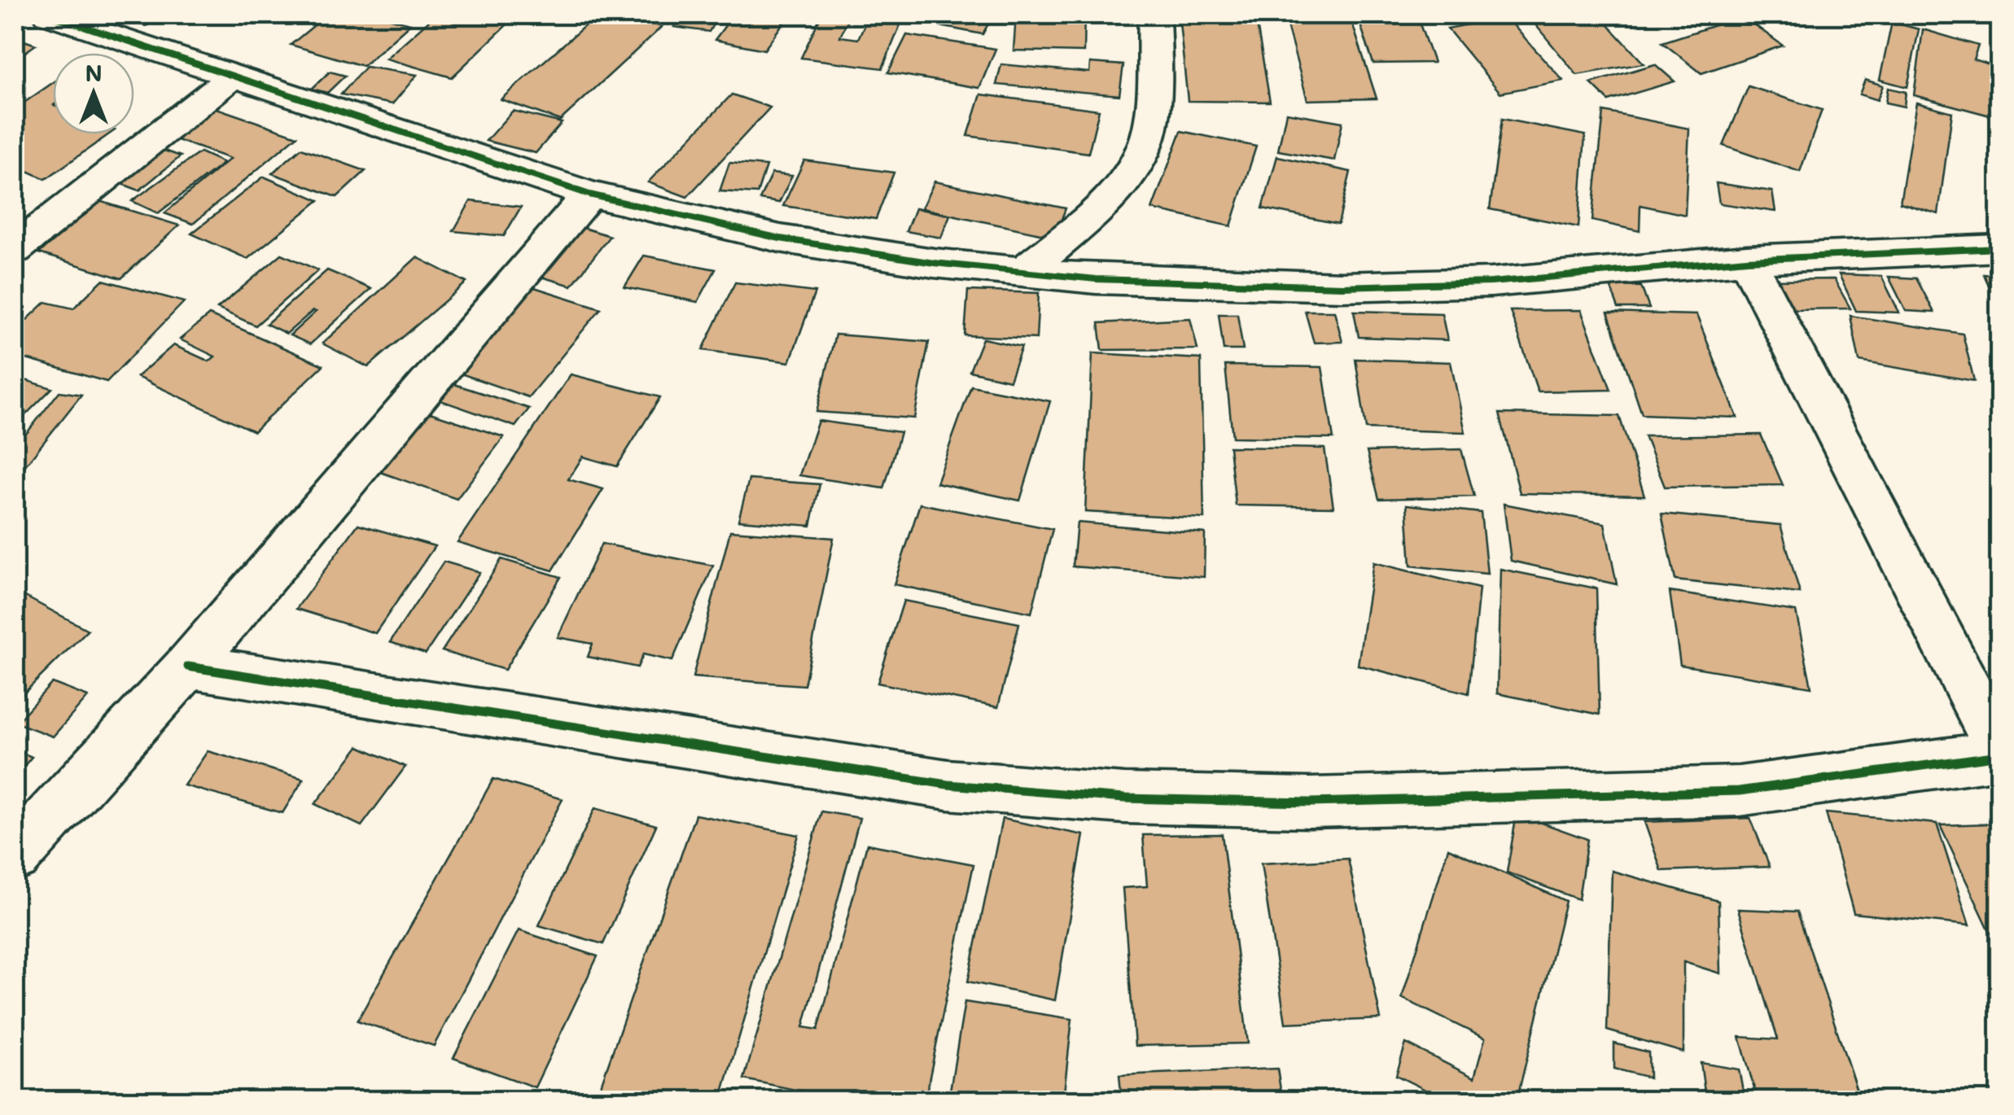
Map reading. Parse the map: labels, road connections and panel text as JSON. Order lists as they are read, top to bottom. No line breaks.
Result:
{"north":"top"}
